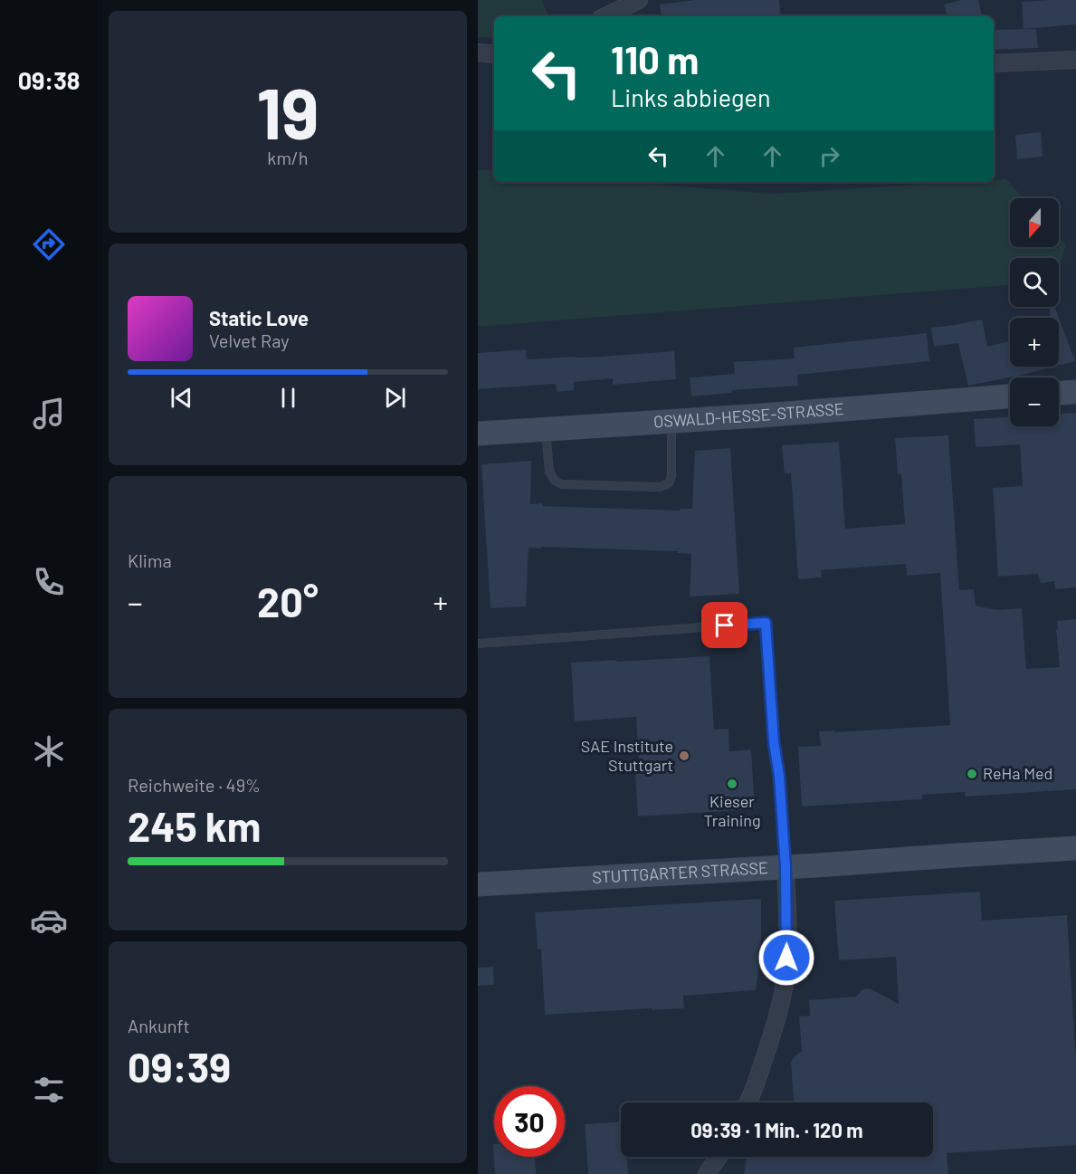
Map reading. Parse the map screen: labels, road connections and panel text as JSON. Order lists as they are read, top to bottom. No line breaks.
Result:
{"streets":{"street":["OSWALD-HESSE-STRASSE","STUTTGARTER STRASSE"]},"places":["SAE Institute Stuttgart","ReHa Med","Kieser Training"],"north":"bottom","page":{"tabs":"09:38","tile":[["19","km/h"],"Klima",["Reichweite · 49%","245 km"],["Ankunft","09:39"]],"turn":["110 m","Links abbiegen"],"map_buttons":["+","−"],"song":["Static Love","Velvet Ray"],"heat":["−","20°","+"],"limit":"30","trip":"09:39 · 1 Min. · 120 m"}}
